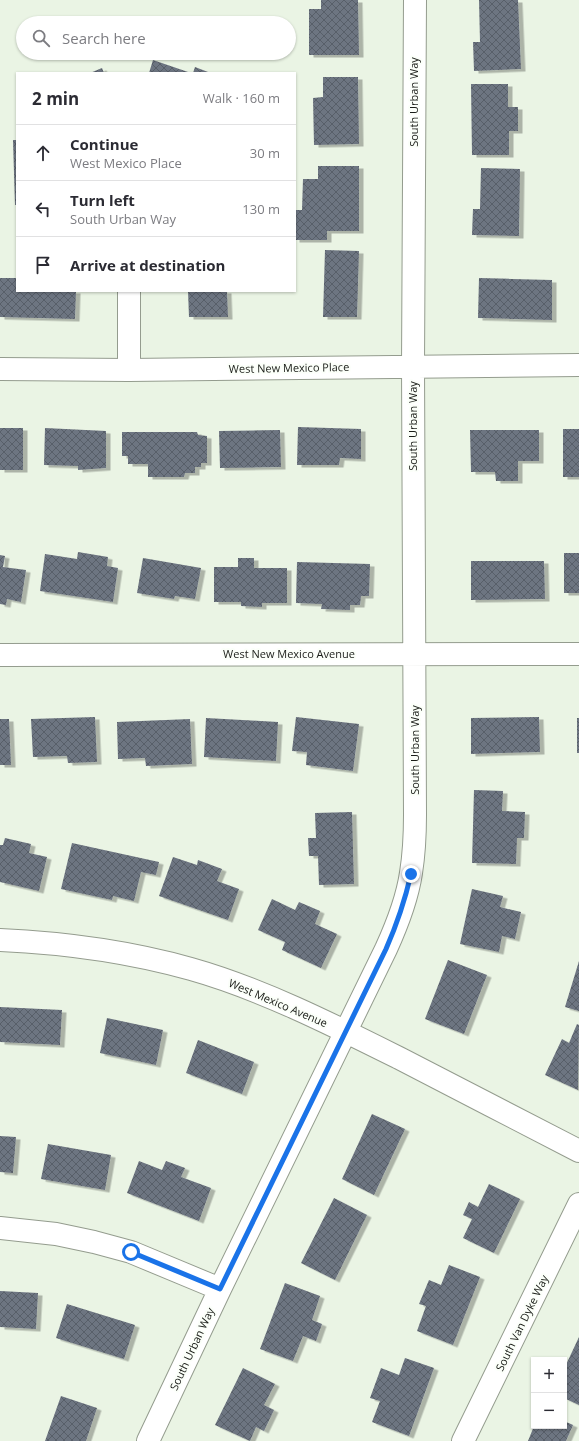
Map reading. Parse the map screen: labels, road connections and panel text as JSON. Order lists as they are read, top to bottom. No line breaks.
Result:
{"streets":{"street":["South Urban Way","West New Mexico Place","West New Mexico Avenue","West Mexico Avenue","South Van Dyke Way"]},"crossings":[["South Urban Way","West New Mexico Place"],["South Urban Way","West New Mexico Avenue"],["South Urban Way","West Mexico Avenue"]],"page":{"search":"Search here","heading":["2 min","Walk · 160 m"],"list":[["Continue","West Mexico Place","30 m"],["Turn left","South Urban Way","130 m"],"Arrive at destination"],"map_buttons":["+","−"]}}
